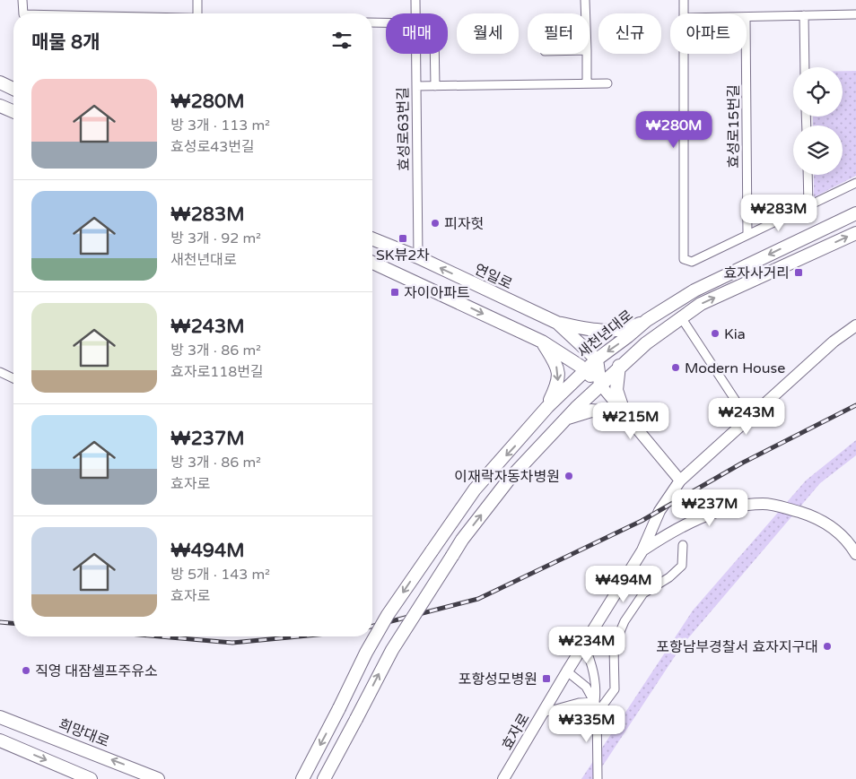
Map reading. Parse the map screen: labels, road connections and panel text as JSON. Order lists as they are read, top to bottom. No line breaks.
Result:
{"streets":{"main road":["연일로","새천년대로","희망대로"],"street":["효성로15번길","효성로63번길","효자로"]},"crossings":[["효성로63번길","연일로"],["연일로","새천년대로"]],"places":{"other":["피자헛","Kia","Modern House","이재락자동차병원","포항남부경찰서 효자지구대","직영 대잠셀프주유소"],"transit":["SK뷰2차","효자사거리","자이아파트","포항성모병원"]},"page":{"chip":["매매","월세","필터","신규","아파트"],"heading":"매물 8개","list":[{"name":"₩280M","note":"방 3개 · 113 m² · 효성로43번길"},{"name":"₩283M","note":"방 3개 · 92 m² · 새천년대로"},{"name":"₩243M","note":"방 3개 · 86 m² · 효자로118번길"},{"name":"₩237M","note":"방 3개 · 86 m² · 효자로"},{"name":"₩494M","note":"방 5개 · 143 m² · 효자로"}],"price":["₩280M","₩283M","₩243M","₩215M","₩237M","₩494M","₩234M","₩335M"]}}
